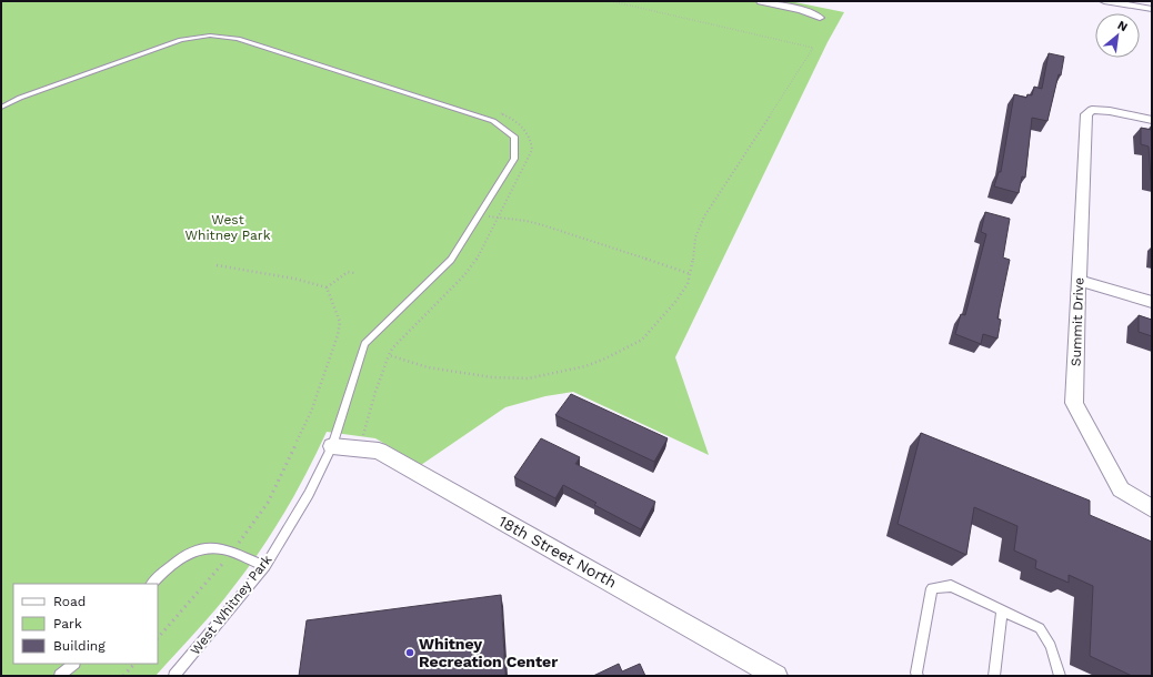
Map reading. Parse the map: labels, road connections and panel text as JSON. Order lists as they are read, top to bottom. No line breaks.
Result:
{"streets":{"street":["Summit Drive","18th Street North"],"lane":["West Whitney Park"]},"crossings":[["18th Street North","West Whitney Park"]],"parks":["West Whitney Park"],"places":["Whitney Recreation Center"],"legend":["Road","Park","Building"],"north":"top right"}
